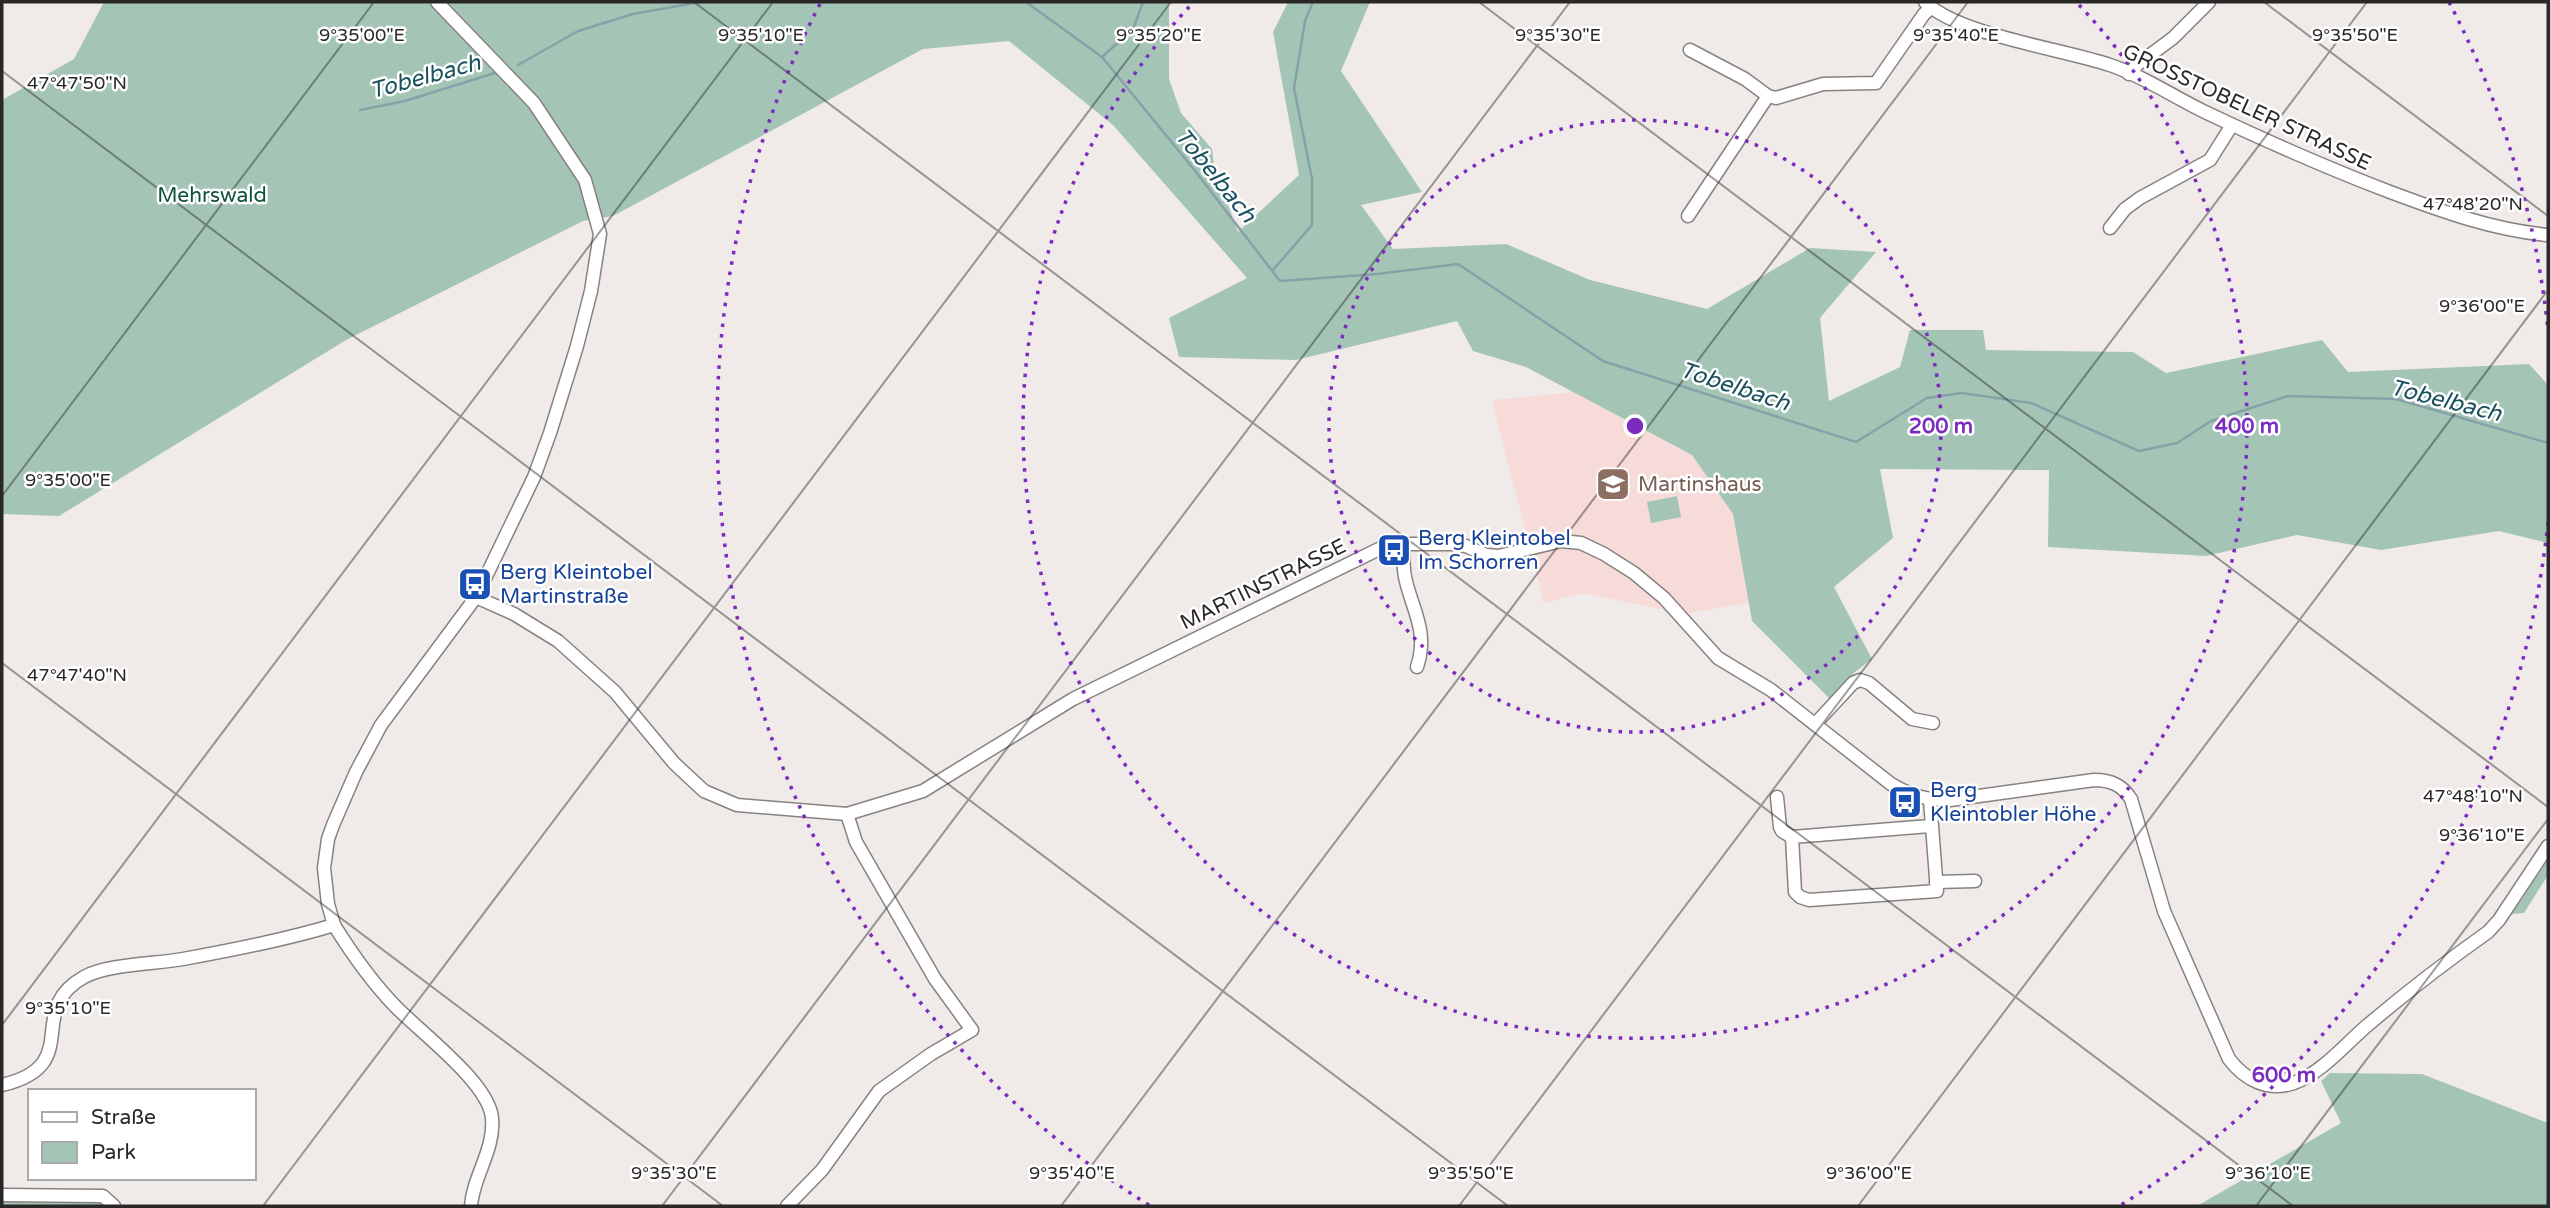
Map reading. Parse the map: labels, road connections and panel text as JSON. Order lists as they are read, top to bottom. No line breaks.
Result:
{"streets":{"street":["GROSSTOBELER STRASSE","MARTINSTRASSE"]},"water":["Tobelbach"],"parks":["Mehrswald"],"places":{"school or university":["Martinshaus"],"bus stop":["Berg Kleintobel Im Schorren","Berg Kleintobel Martinstraße","Berg Kleintobler Höhe"]},"legend":["Straße","Park"],"coordinates":["9°35'00\"E","9°35'10\"E","9°35'20\"E","9°35'30\"E","9°35'40\"E","9°35'50\"E","47°47'50\"N","47°48'20\"N","9°36'00\"E","47°47'40\"N","47°48'10\"N","9°36'10\"E"],"rings":["200 m","400 m","600 m"]}
